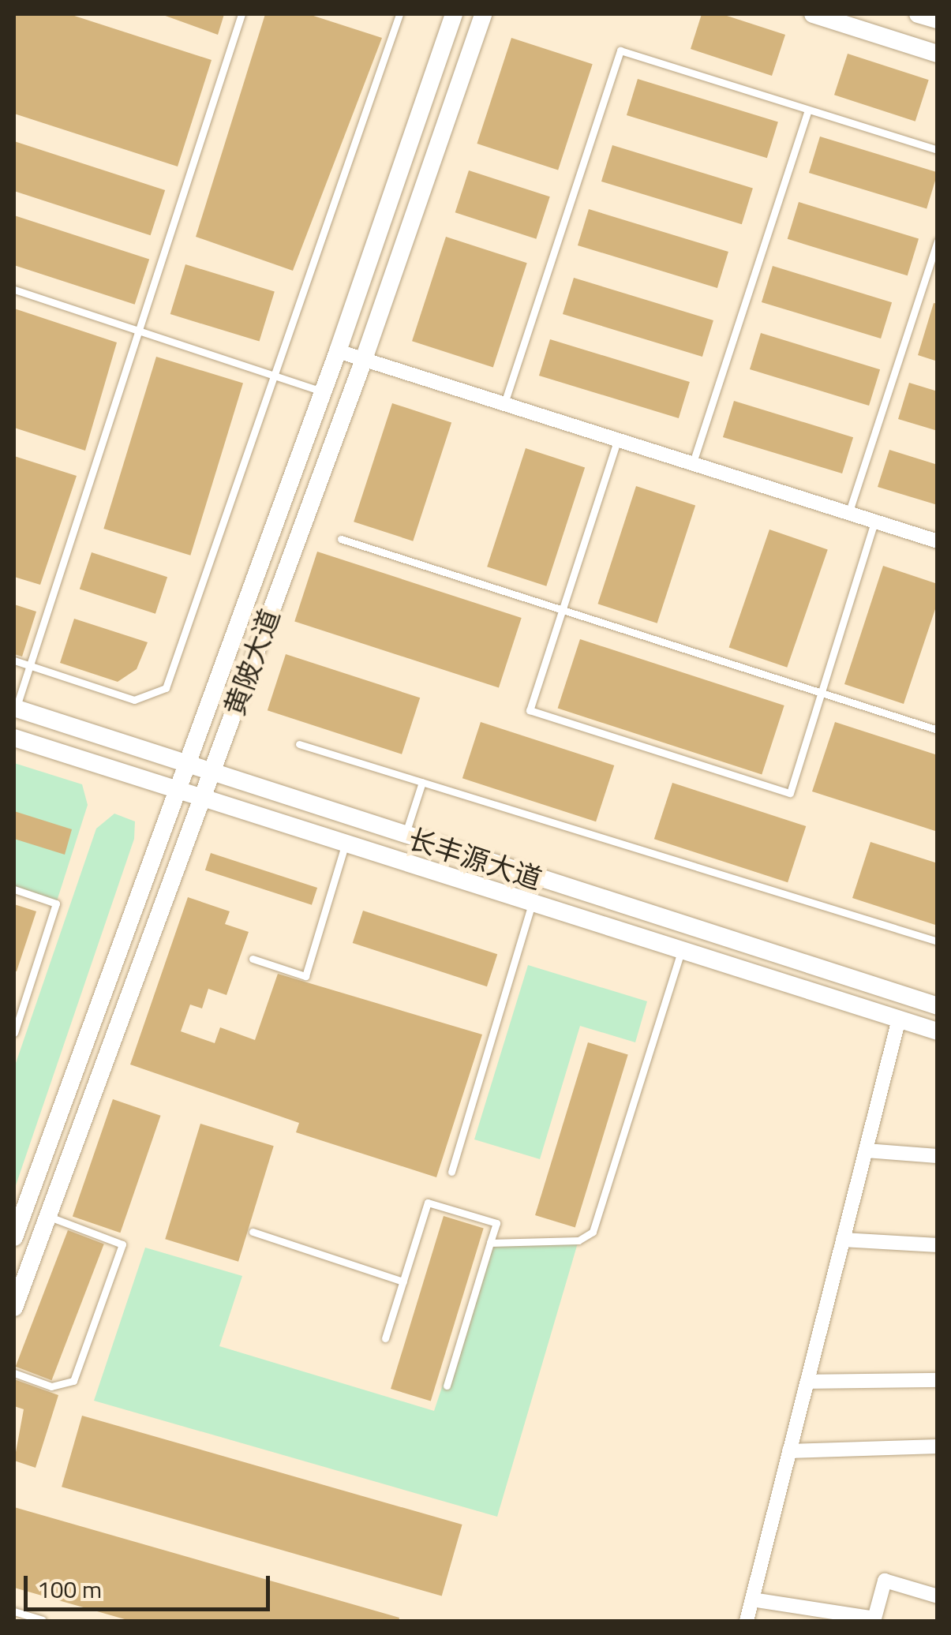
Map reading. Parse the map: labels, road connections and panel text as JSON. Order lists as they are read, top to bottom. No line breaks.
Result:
{"streets":{"street":["黄陂大道","长丰源大道"]},"crossings":[["黄陂大道","长丰源大道"]],"scale_bar":"100 m"}
